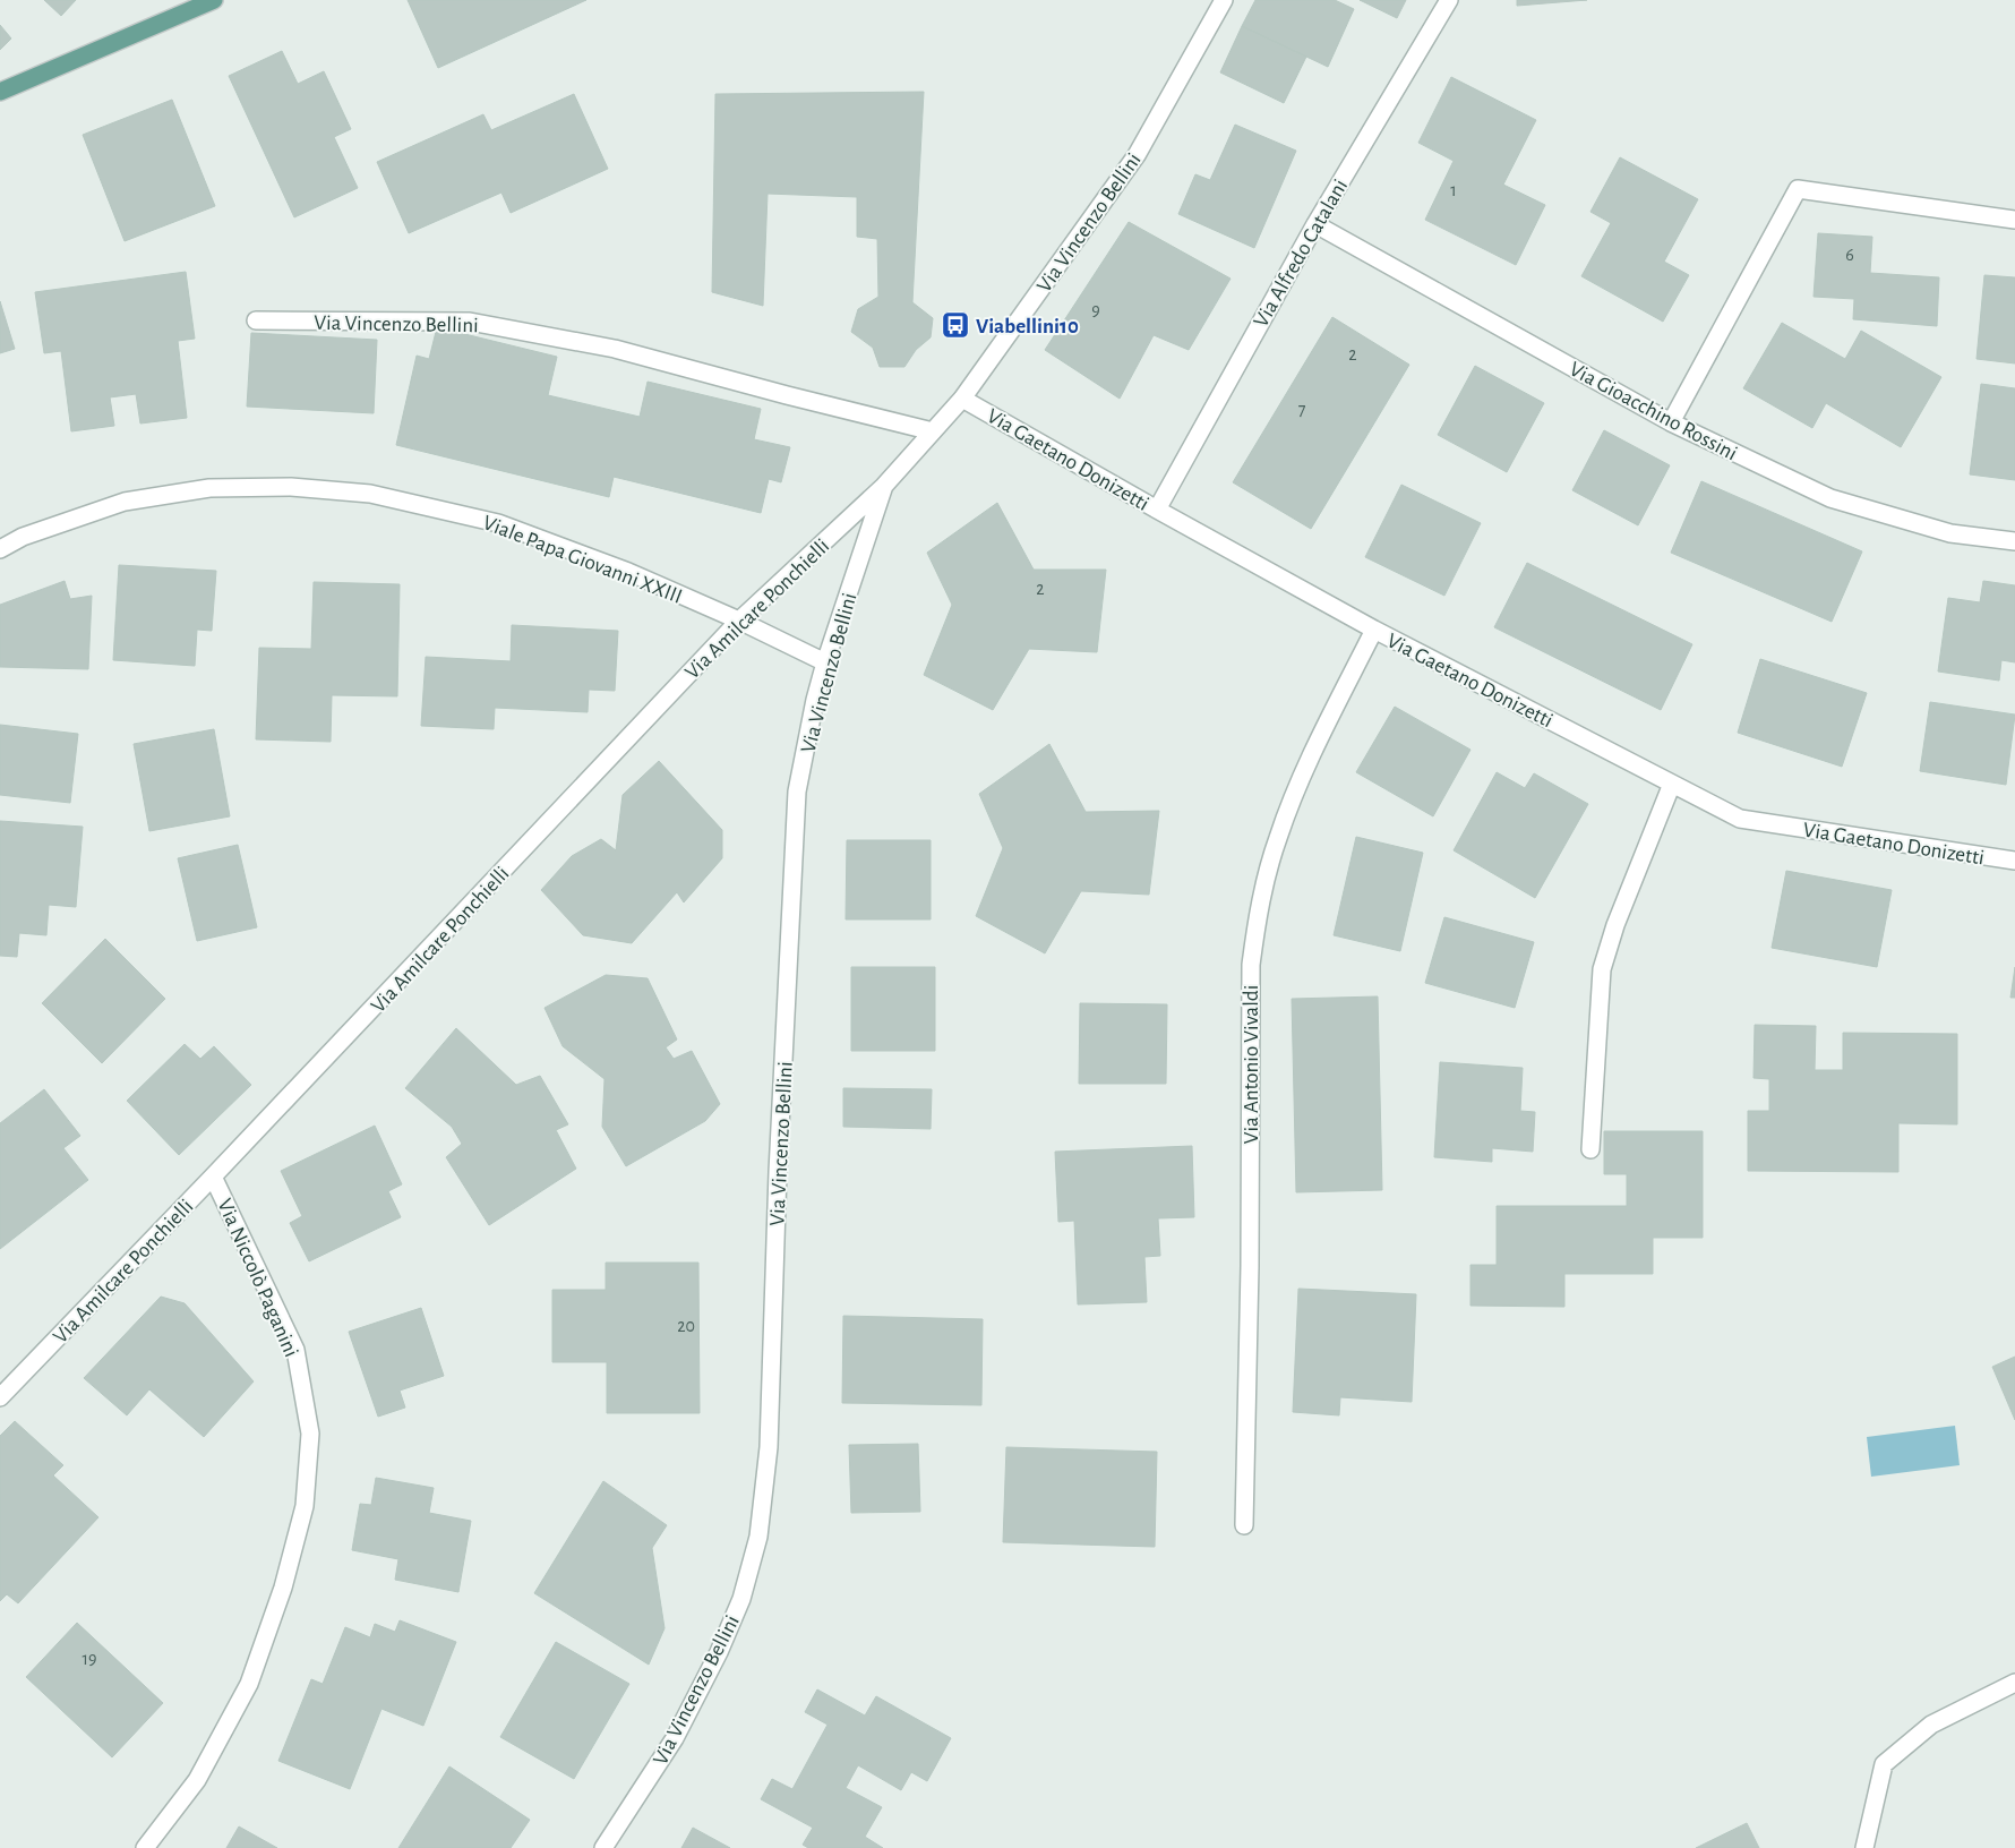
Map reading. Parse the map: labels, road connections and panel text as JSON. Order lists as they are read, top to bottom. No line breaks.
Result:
{"streets":{"street":["Via Vincenzo Bellini","Via Alfredo Catalani","Via Gioacchino Rossini","Via Gaetano Donizetti","Viale Papa Giovanni XXIII","Via Amilcare Ponchielli","Via Antonio Vivaldi","Via Niccolò Paganini"]},"crossings":[["Via Vincenzo Bellini","Via Gaetano Donizetti"],["Via Vincenzo Bellini","Viale Papa Giovanni XXIII"],["Via Vincenzo Bellini","Via Amilcare Ponchielli"],["Via Alfredo Catalani","Via Gioacchino Rossini"],["Via Alfredo Catalani","Via Gaetano Donizetti"],["Via Gaetano Donizetti","Via Antonio Vivaldi"],["Viale Papa Giovanni XXIII","Via Amilcare Ponchielli"],["Via Amilcare Ponchielli","Via Niccolò Paganini"]],"places":{"bus stop":["Viabellini10"]},"house_numbers":["1","6","9","2","7","2","20","19"]}
